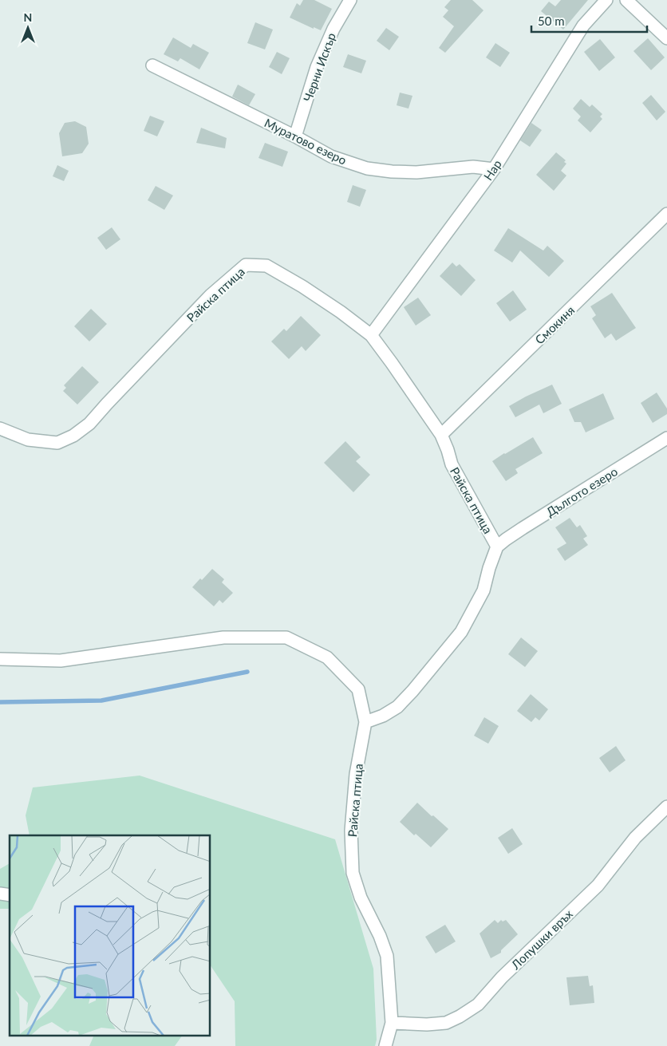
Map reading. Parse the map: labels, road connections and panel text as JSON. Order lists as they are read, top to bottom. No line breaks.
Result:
{"streets":{"street":["Черни Искър","Муратово езеро","Нар","Райска птица","Смокиня","Дългото езеро","Лопушки връх"]},"crossings":[["Черни Искър","Муратово езеро"],["Муратово езеро","Нар"],["Нар","Райска птица"],["Райска птица","Смокиня"],["Райска птица","Дългото езеро"],["Райска птица","Лопушки връх"]],"scale_bar":"50 m","north":"top"}
